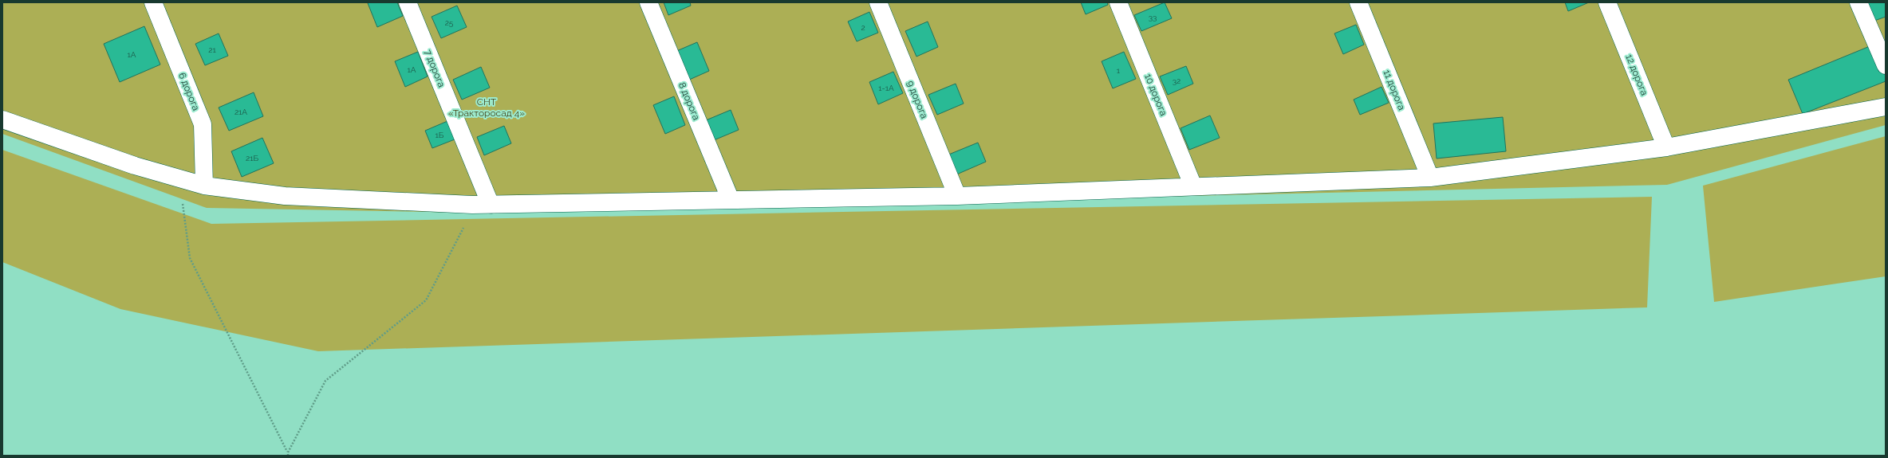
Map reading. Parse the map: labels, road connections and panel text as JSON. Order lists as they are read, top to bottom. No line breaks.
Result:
{"streets":{"street":["7 дорога","12 дорога","11 дорога","6 дорога","10 дорога","9 дорога","8 дорога"]},"parks":["СНТ «Тракторосад 4»"],"house_numbers":["33","25","2","21","1А","1А","1","32","1-1А","21А","1Б","21Б"]}
